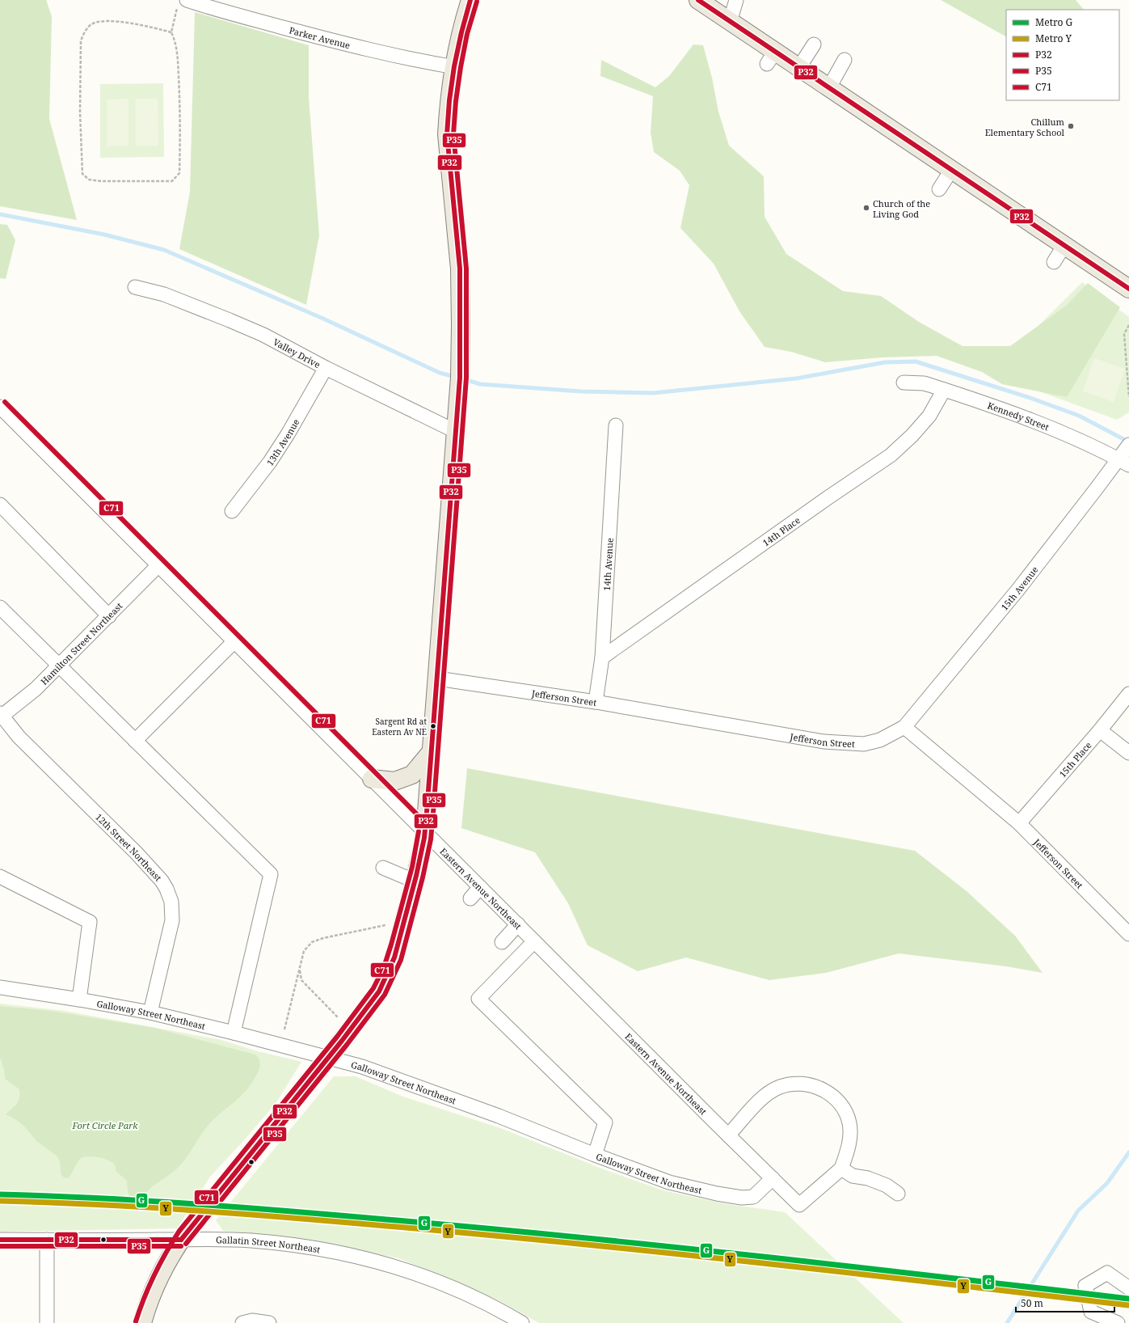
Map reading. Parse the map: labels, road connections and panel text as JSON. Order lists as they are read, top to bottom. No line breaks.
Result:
{"streets":{"street":["Parker Avenue","Valley Drive","Kennedy Street","13th Avenue","14th Place","14th Avenue","15th Avenue","Hamilton Street Northeast","Jefferson Street","15th Place","12th Street Northeast","Eastern Avenue Northeast","Galloway Street Northeast","Gallatin Street Northeast"]},"crossings":[["Valley Drive","13th Avenue"],["Kennedy Street","14th Place"],["Kennedy Street","15th Avenue"],["14th Place","14th Avenue"],["14th Avenue","Jefferson Street"],["15th Avenue","Jefferson Street"],["Hamilton Street Northeast","12th Street Northeast"],["Hamilton Street Northeast","Eastern Avenue Northeast"],["Jefferson Street","15th Place"],["12th Street Northeast","Galloway Street Northeast"],["Eastern Avenue Northeast","Galloway Street Northeast"]],"parks":["Fort Circle Park"],"places":["Chillum Elementary School","Church of the Living God","Sargent Rd at Eastern Av NE"],"lines":["transit line P32","transit line P35","transit line C71","metro line G","metro line Y"],"legend":["Metro G","Metro Y","P32","P35","C71"],"scale_bar":"50 m"}
